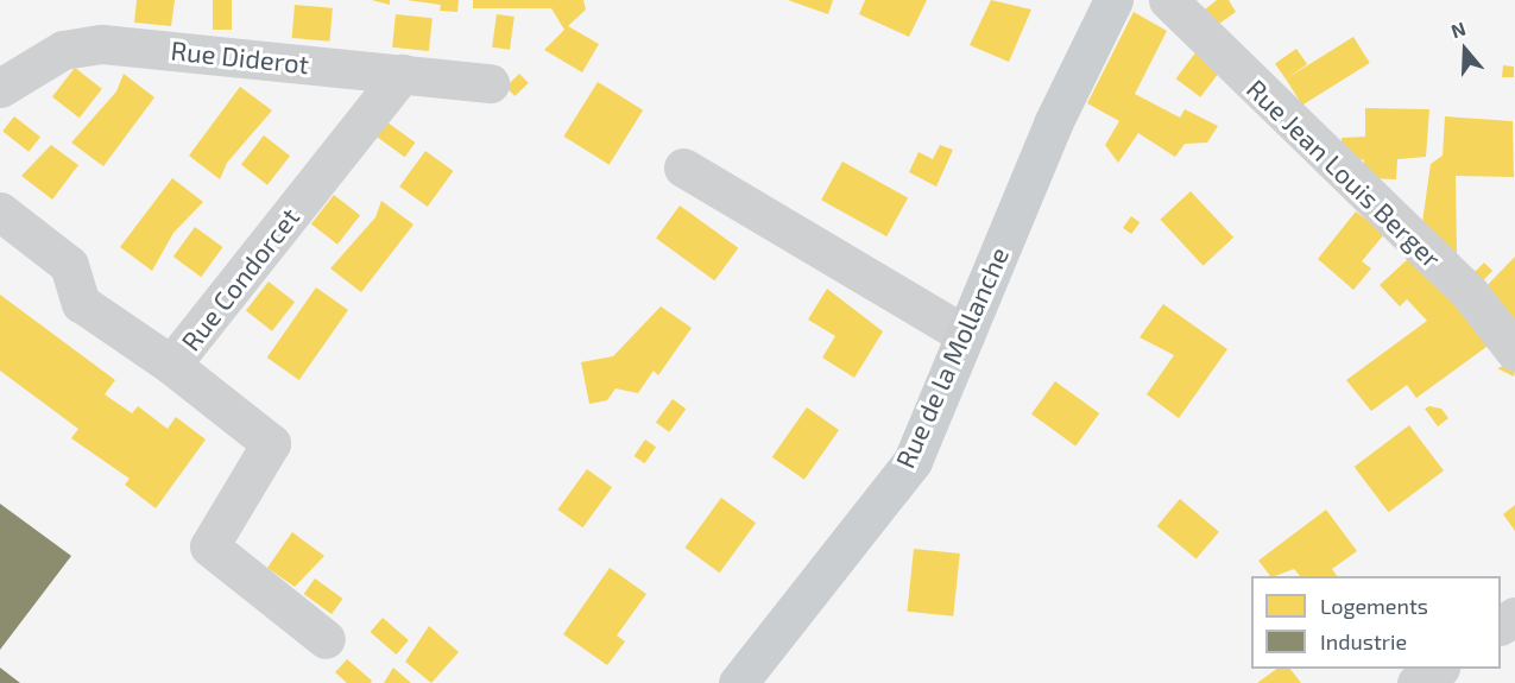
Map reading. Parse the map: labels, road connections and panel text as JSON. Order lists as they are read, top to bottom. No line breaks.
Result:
{"streets":{"main road":["Rue de la Mollanche"],"street":["Rue Diderot","Rue Jean Louis Berger","Rue Condorcet"]},"crossings":[["Rue Diderot","Rue Condorcet"]],"legend":["Logements","Industrie"],"north":"top"}
